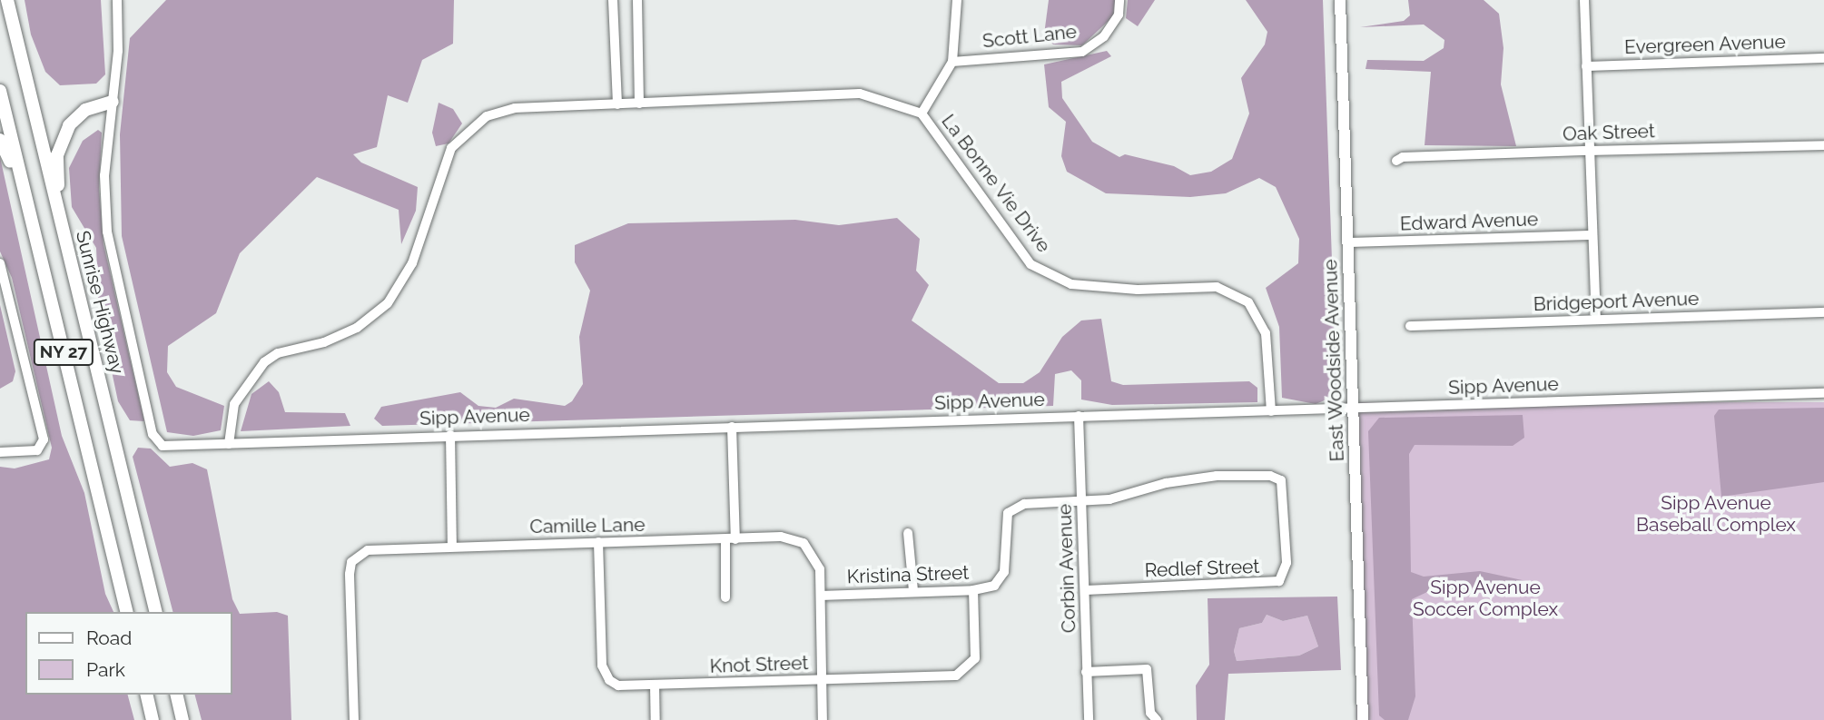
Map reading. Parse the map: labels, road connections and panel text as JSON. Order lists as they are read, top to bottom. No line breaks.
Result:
{"streets":{"highway":["Sunrise Highway","NY 27"],"main road":["East Woodside Avenue"],"street":["Scott Lane","Evergreen Avenue","Oak Street","La Bonne Vie Drive","Edward Avenue","Bridgeport Avenue","Sipp Avenue","Camille Lane","Corbin Avenue","Redlef Street","Kristina Street","Knot Street"]},"crossings":[["La Bonne Vie Drive","Sipp Avenue"],["Edward Avenue","East Woodside Avenue"],["East Woodside Avenue","Sipp Avenue"],["Sipp Avenue","Corbin Avenue"],["Camille Lane","Kristina Street"],["Camille Lane","Knot Street"],["Corbin Avenue","Redlef Street"],["Corbin Avenue","Kristina Street"],["Redlef Street","Kristina Street"],["Kristina Street","Knot Street"]],"parks":["Sipp Avenue Baseball Complex","Sipp Avenue Soccer Complex"],"legend":["Road","Park"]}
